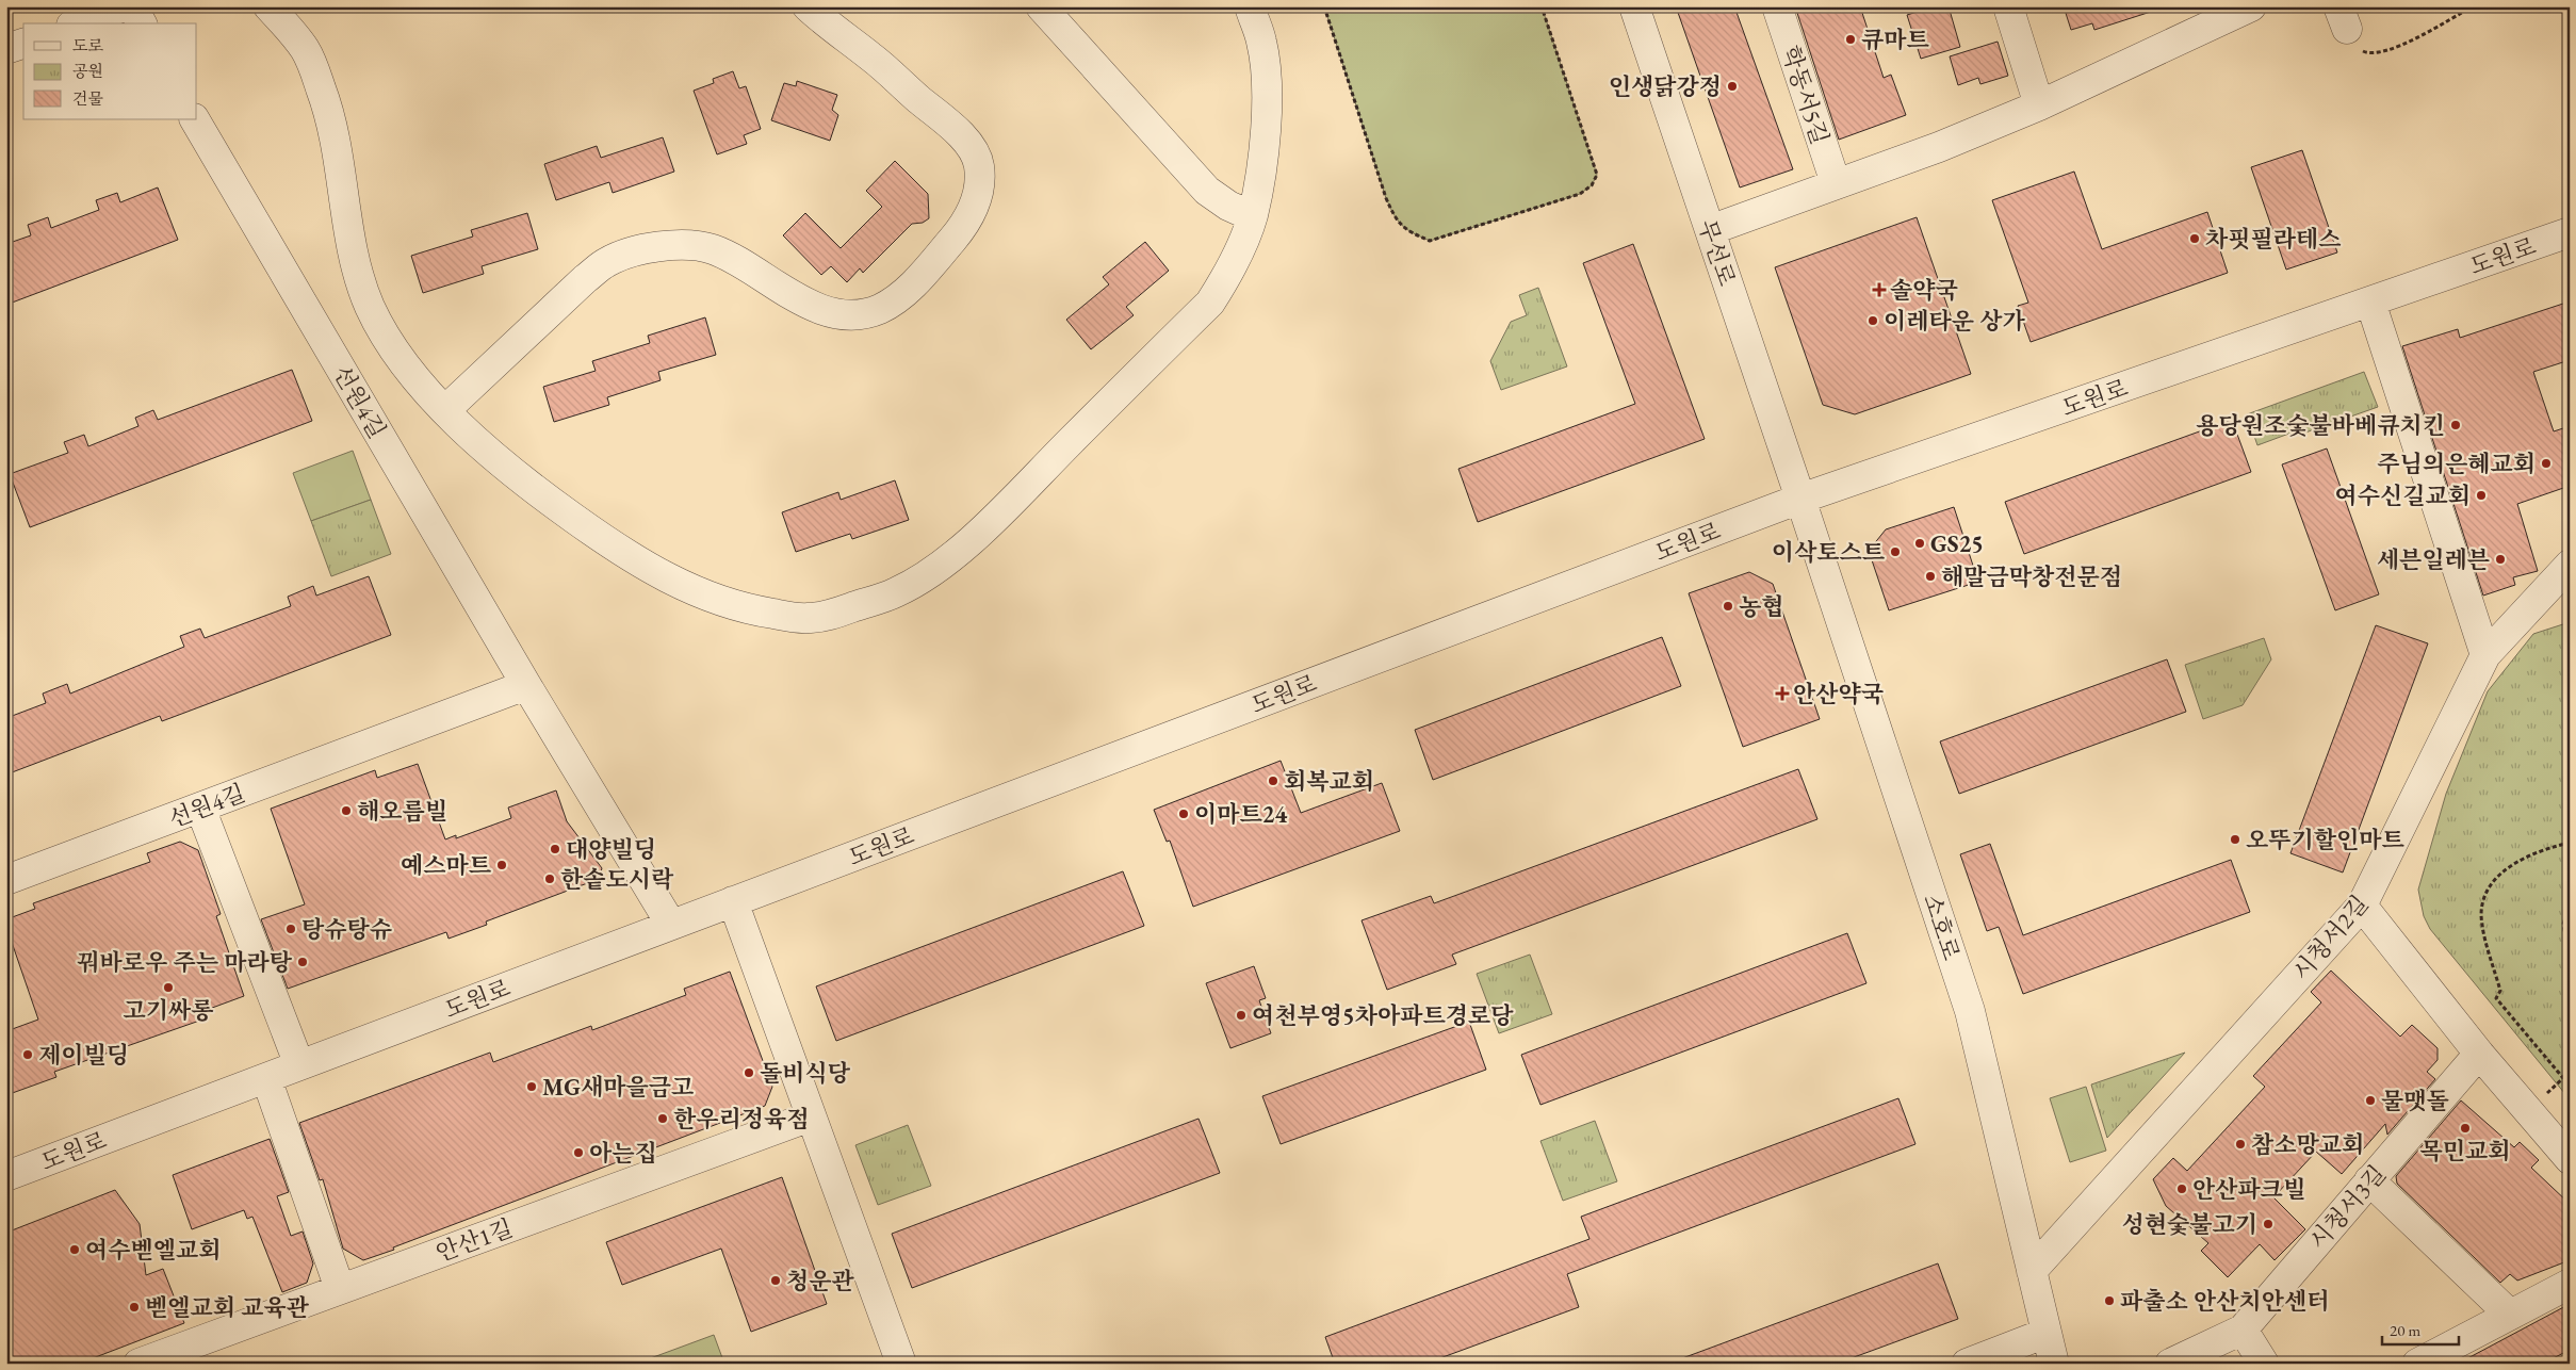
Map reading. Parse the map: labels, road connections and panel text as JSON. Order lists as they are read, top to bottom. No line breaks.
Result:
{"streets":{"street":["학동서5길","무선로","도원로","선원4길","소호로","시청서2길","시청서3길","안산1길"]},"crossings":[["무선로","도원로"],["무선로","소호로"],["도원로","선원4길"],["도원로","소호로"],["소호로","시청서2길"]],"places":{"other":["큐마트","인생닭강정","차핏필라테스","이레타운 상가","용당원조숯불바베큐치킨","주님의은혜교회","여수신길교회","GS25","이삭토스트","세븐일레븐","해말금막창전문점","농협","회복교회","해오름빌","이마트24","오뚜기할인마트","대양빌딩","예스마트","한솥도시락","탕슈탕슈","꿔바로우 주는 마라탕","고기싸롱","여천부영5차아파트경로당","제이빌딩","돌비식당","MG새마을금고","물맷돌","한우리정육점","목민교회","참소망교회","아는집","안산파크빌","성현숯불고기","여수벧엘교회","청운관","파출소 안산치안센터","벧엘교회 교육관"],"health":["솔약국","안산약국"]},"legend":["도로","공원","건물"],"scale_bar":"20 m"}
